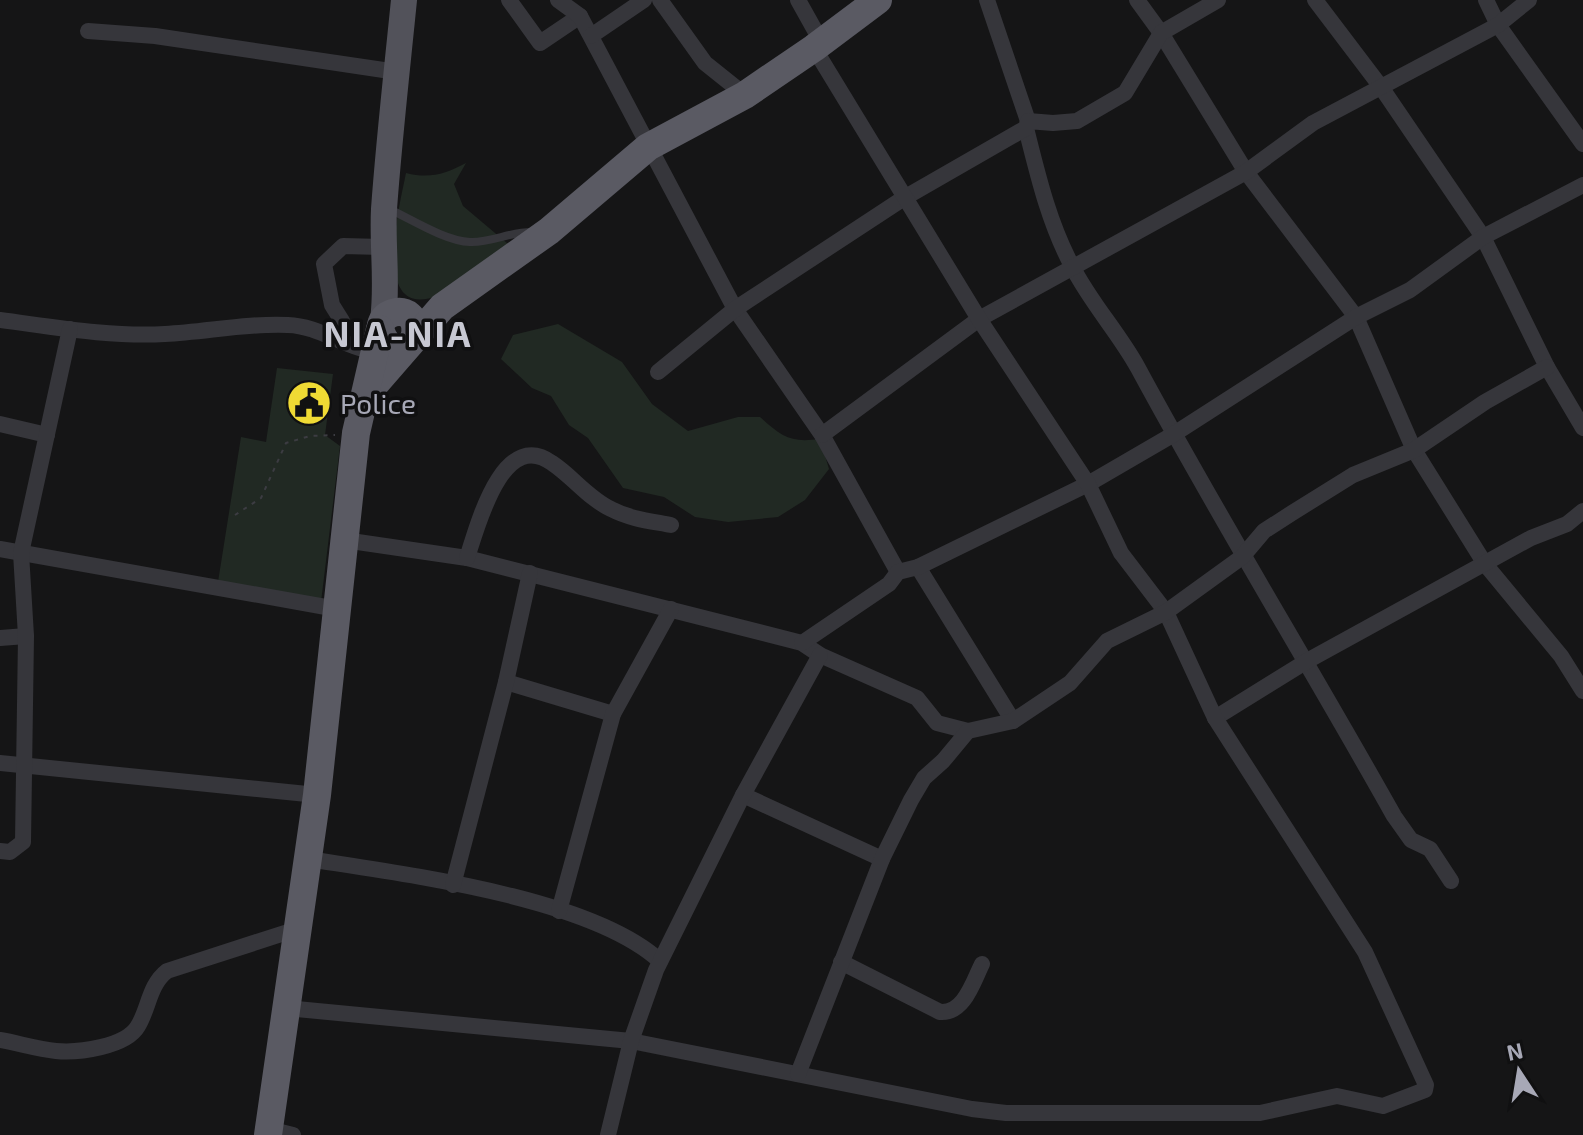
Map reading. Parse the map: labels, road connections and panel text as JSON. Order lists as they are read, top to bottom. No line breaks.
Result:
{"districts":["NIA-NIA"],"places":{"public building":["Police"]},"north":"top"}
